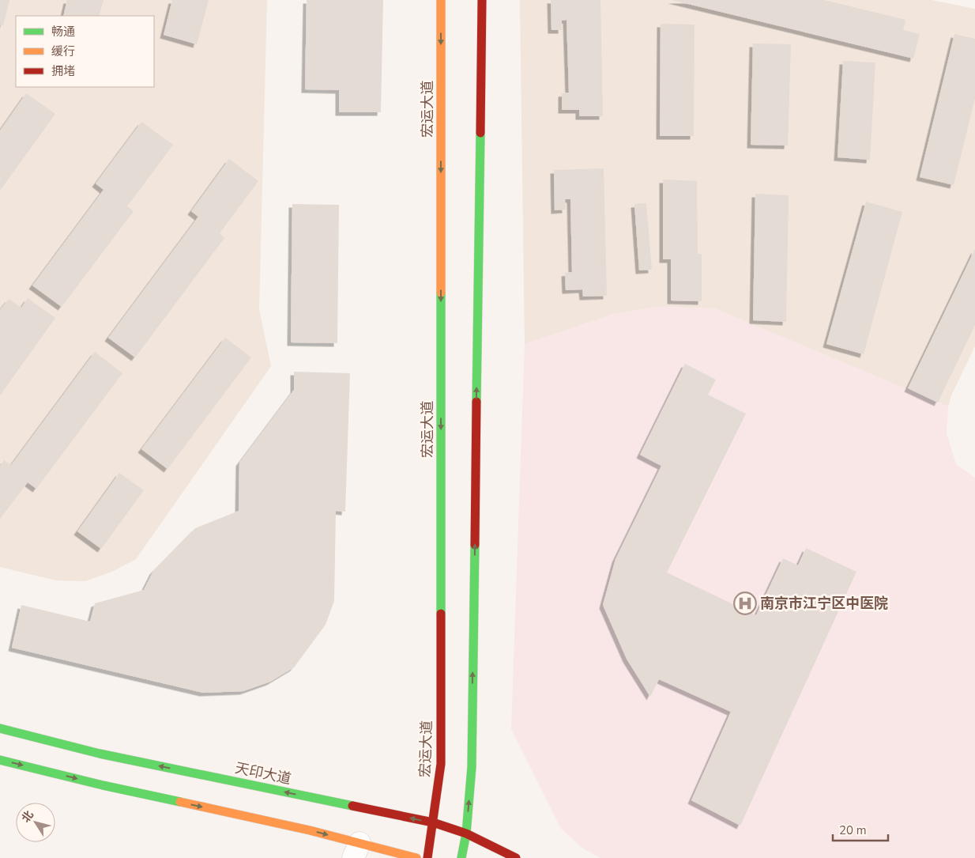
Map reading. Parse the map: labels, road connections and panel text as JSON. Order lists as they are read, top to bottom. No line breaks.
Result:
{"streets":{"main road":["宏运大道","天印大道"]},"crossings":[["宏运大道","天印大道"]],"places":{"hospital":["南京市江宁区中医院"]},"legend":["畅通","缓行","拥堵"],"scale_bar":"20 m","north":"top left"}
